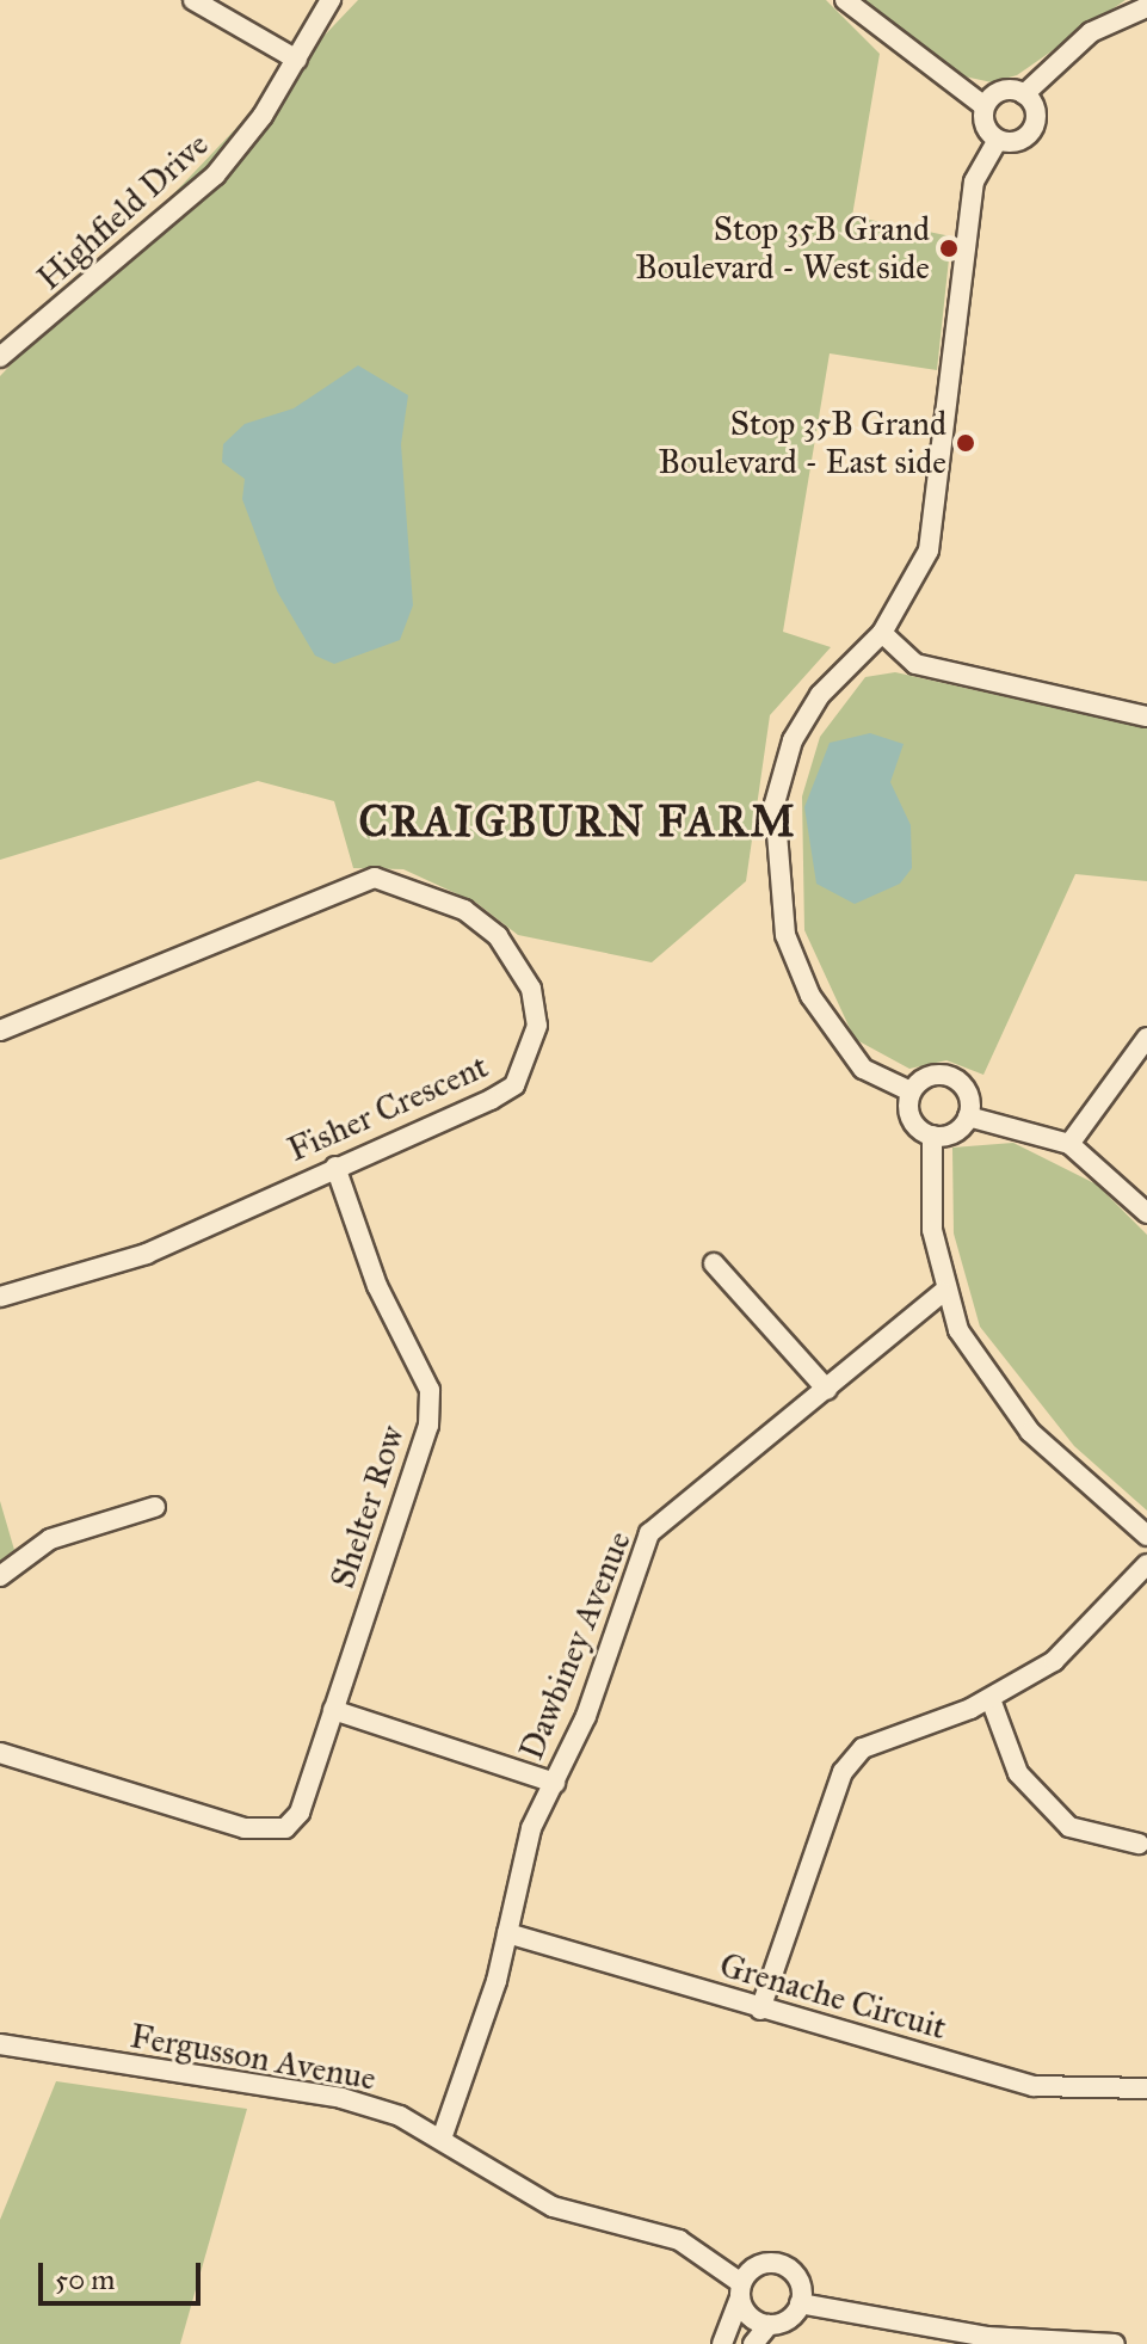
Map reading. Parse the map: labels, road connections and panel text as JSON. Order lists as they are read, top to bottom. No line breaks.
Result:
{"streets":{"street":["Highfield Drive","Fisher Crescent","Shelter Row","Dawbiney Avenue","Grenache Circuit","Fergusson Avenue"]},"crossings":[["Fisher Crescent","Shelter Row"],["Dawbiney Avenue","Grenache Circuit"],["Dawbiney Avenue","Fergusson Avenue"]],"districts":["CRAIGBURN FARM"],"places":["Stop 35B Grand Boulevard - West side","Stop 35B Grand Boulevard - East side"],"scale_bar":"50 m"}
